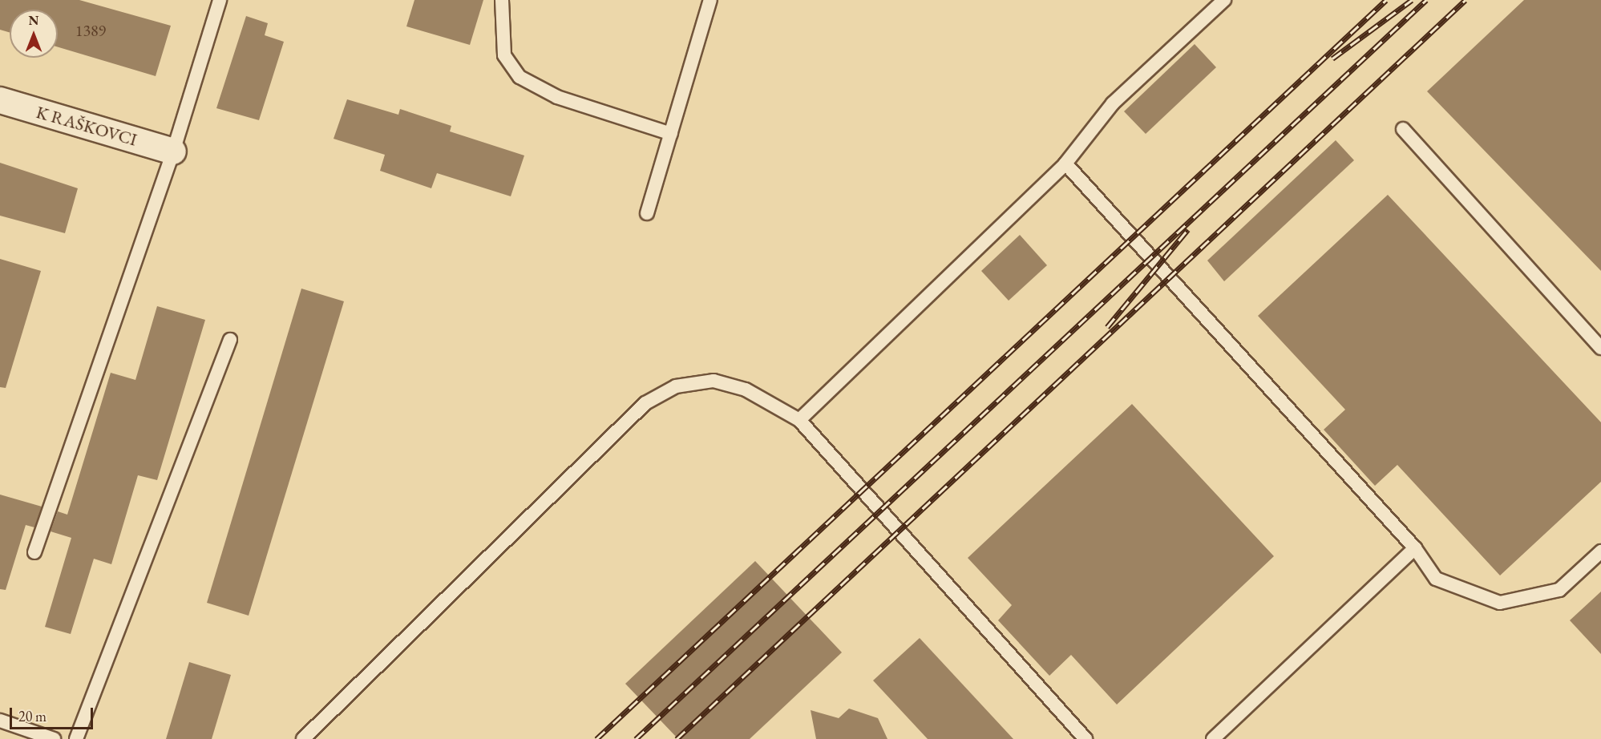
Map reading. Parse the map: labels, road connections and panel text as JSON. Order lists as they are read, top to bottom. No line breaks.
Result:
{"streets":{"street":["K RAŠKOVCI"]},"house_numbers":["1389"],"scale_bar":"20 m","north":"top"}
